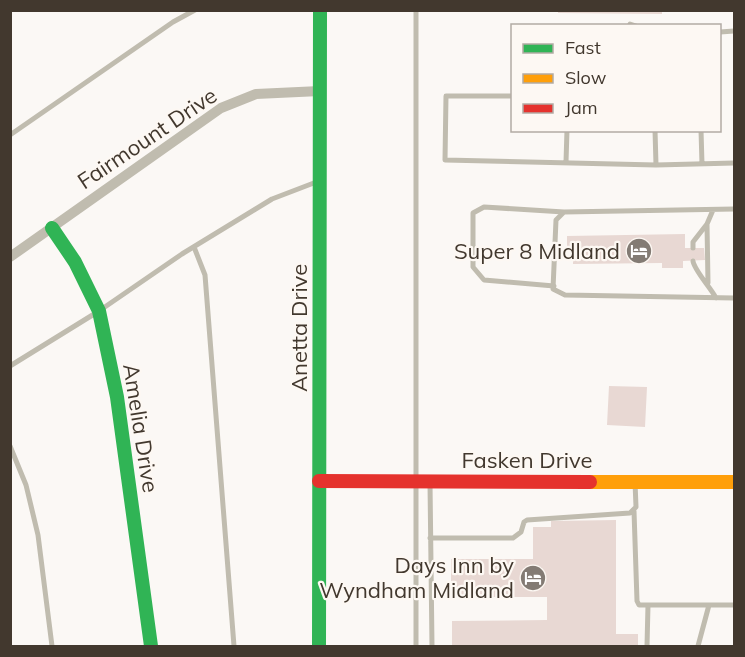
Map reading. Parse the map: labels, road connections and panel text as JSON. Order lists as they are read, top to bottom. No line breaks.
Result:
{"streets":{"street":["Fairmount Drive","Anetta Drive","Amelia Drive","Fasken Drive"]},"crossings":[["Fairmount Drive","Anetta Drive"],["Fairmount Drive","Amelia Drive"],["Anetta Drive","Fasken Drive"]],"places":{"hotel":["Super 8 Midland","Days Inn by Wyndham Midland"]},"legend":["Fast","Slow","Jam"]}
